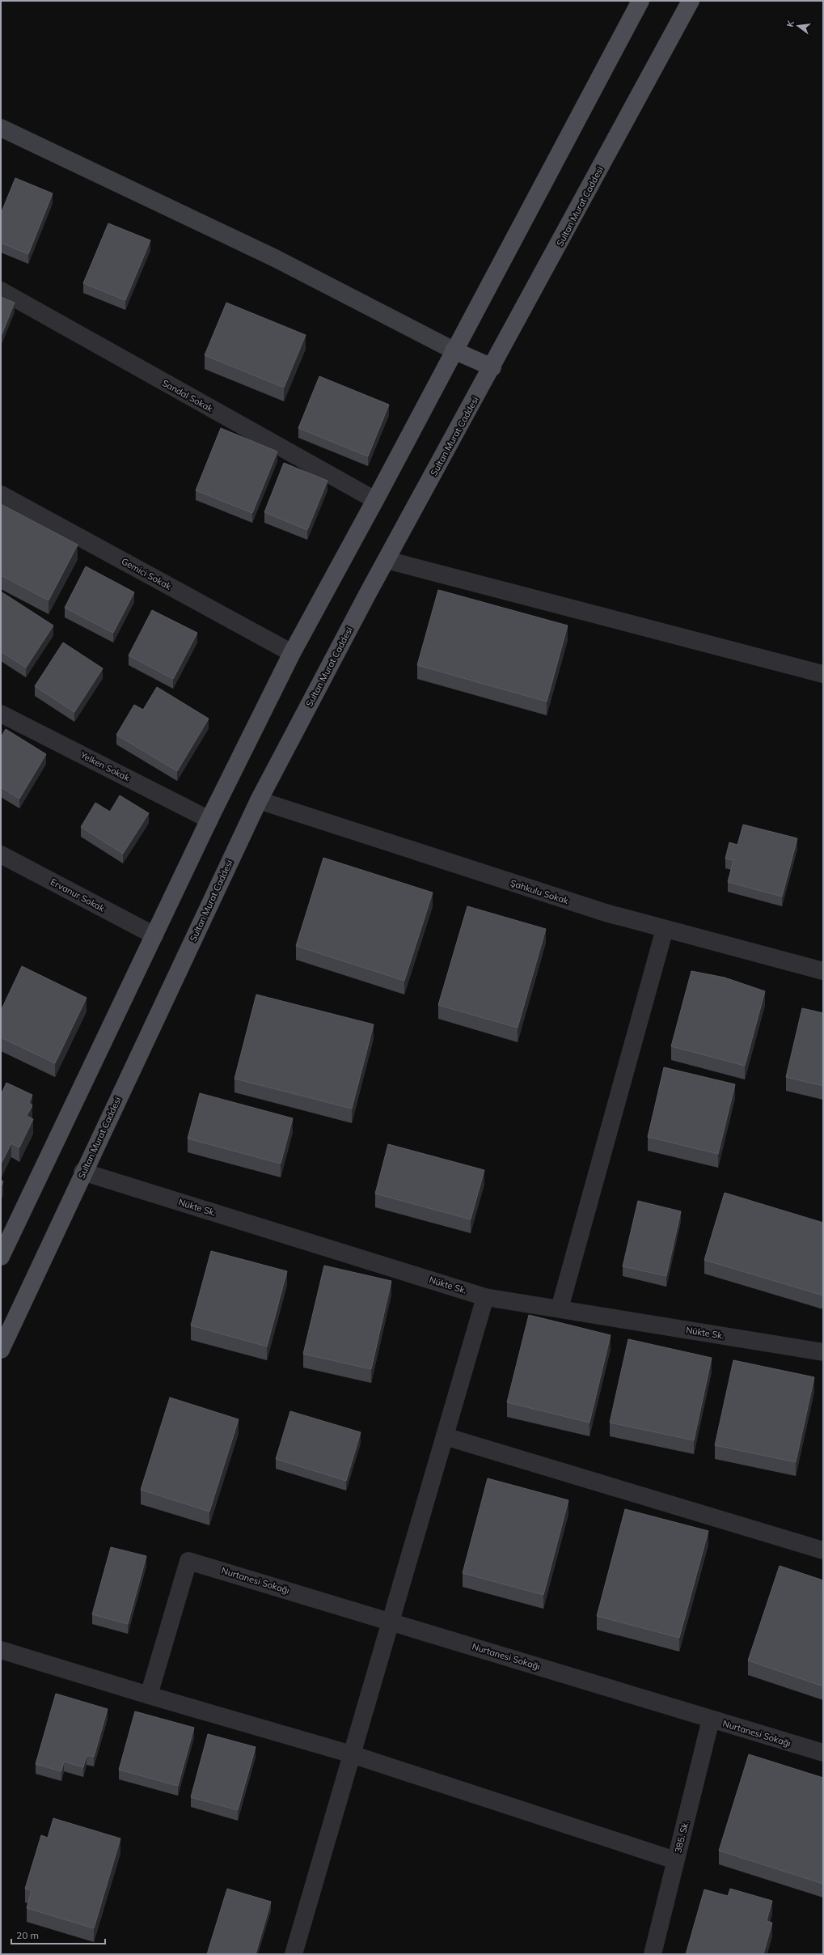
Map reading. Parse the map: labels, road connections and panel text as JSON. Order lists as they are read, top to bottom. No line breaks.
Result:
{"streets":{"main road":["Sultan Murat Caddesi"],"street":["Sandal Sokak","Gemici Sokak","Yelken Sokak","Şahkulu Sokak","Ervanur Sokak","Nükte Sk.","Nurtanesi Sokağı","385. Sk."]},"crossings":[["Sultan Murat Caddesi","Şahkulu Sokak"],["Sultan Murat Caddesi","Nükte Sk."],["Nurtanesi Sokağı","385. Sk."]],"scale_bar":"20 m","north":"left"}
